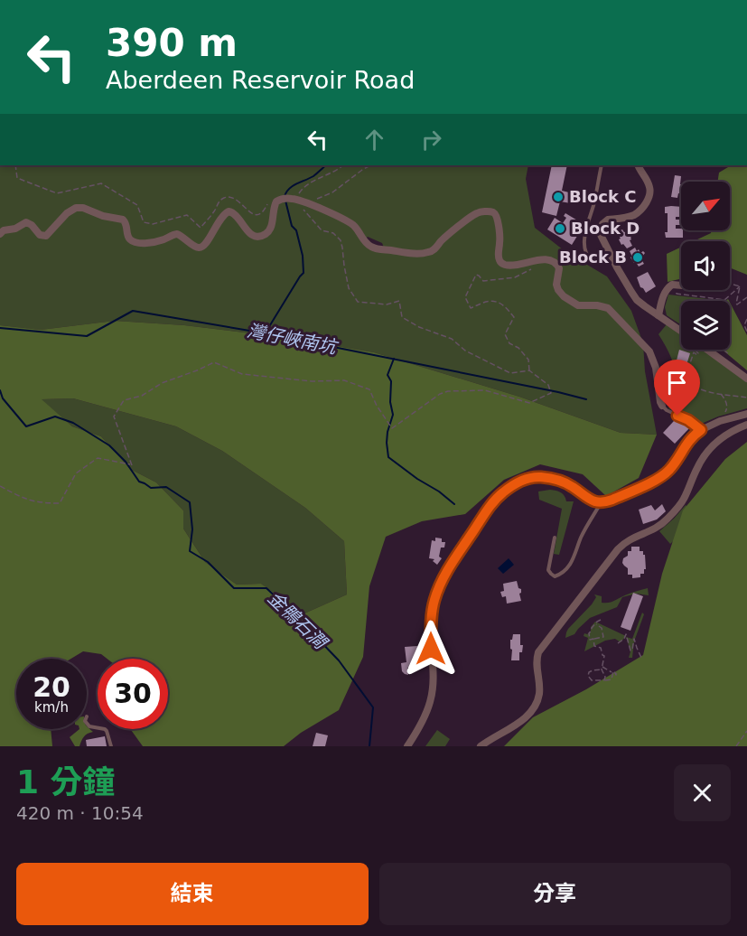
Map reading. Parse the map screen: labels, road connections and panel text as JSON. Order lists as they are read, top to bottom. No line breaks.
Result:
{"water":["灣仔峽南坑","金鴨石澗"],"places":["Block C","Block D","Block B"],"north":"top right","page":{"turn":["390 m","Aberdeen Reservoir Road"],"speed":"20 km/h","limit":"30","heading":["1 分鐘","420 m · 10:54"],"buttons":["結束","分享"]}}
